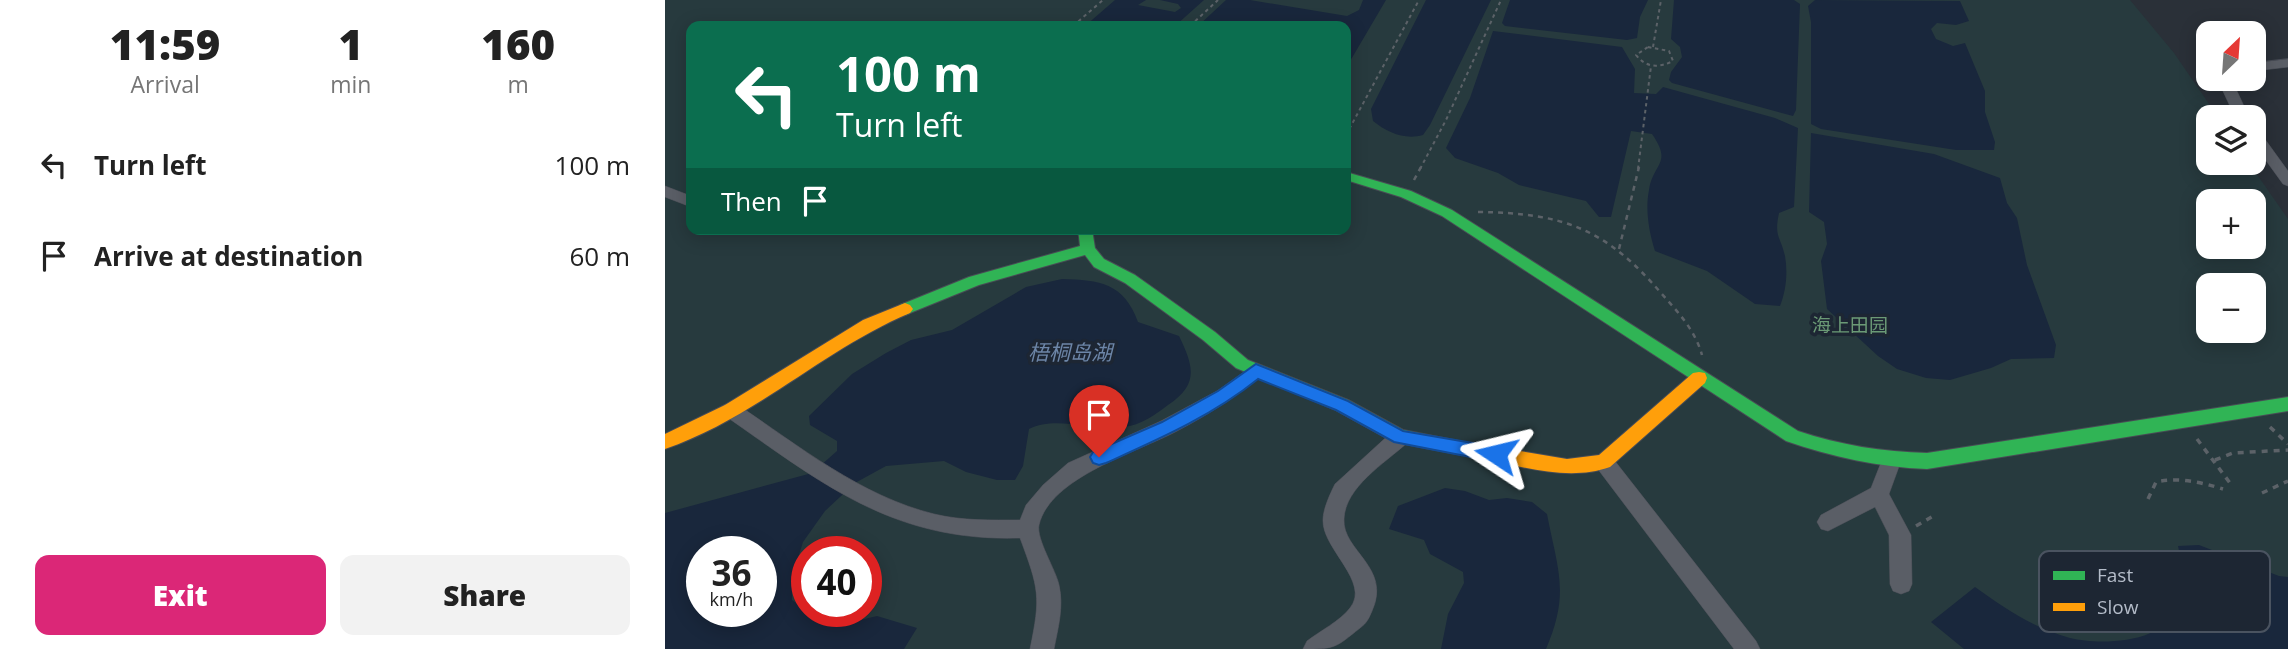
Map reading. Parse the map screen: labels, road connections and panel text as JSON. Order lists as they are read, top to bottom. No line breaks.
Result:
{"water":["梧桐岛湖"],"parks":["海上田园"],"legend":["Fast","Slow"],"north":"top right","page":{"eta":["11:59","Arrival","1","min","160","m"],"map_buttons":["+","−"],"turn":["100 m","Turn left"],"list":[{"name":"Turn left","value":"100 m"},{"name":"Arrive at destination","value":"60 m"}],"then":"Then","speed":"36 km/h","limit":"40","buttons":["Exit","Share"]}}
